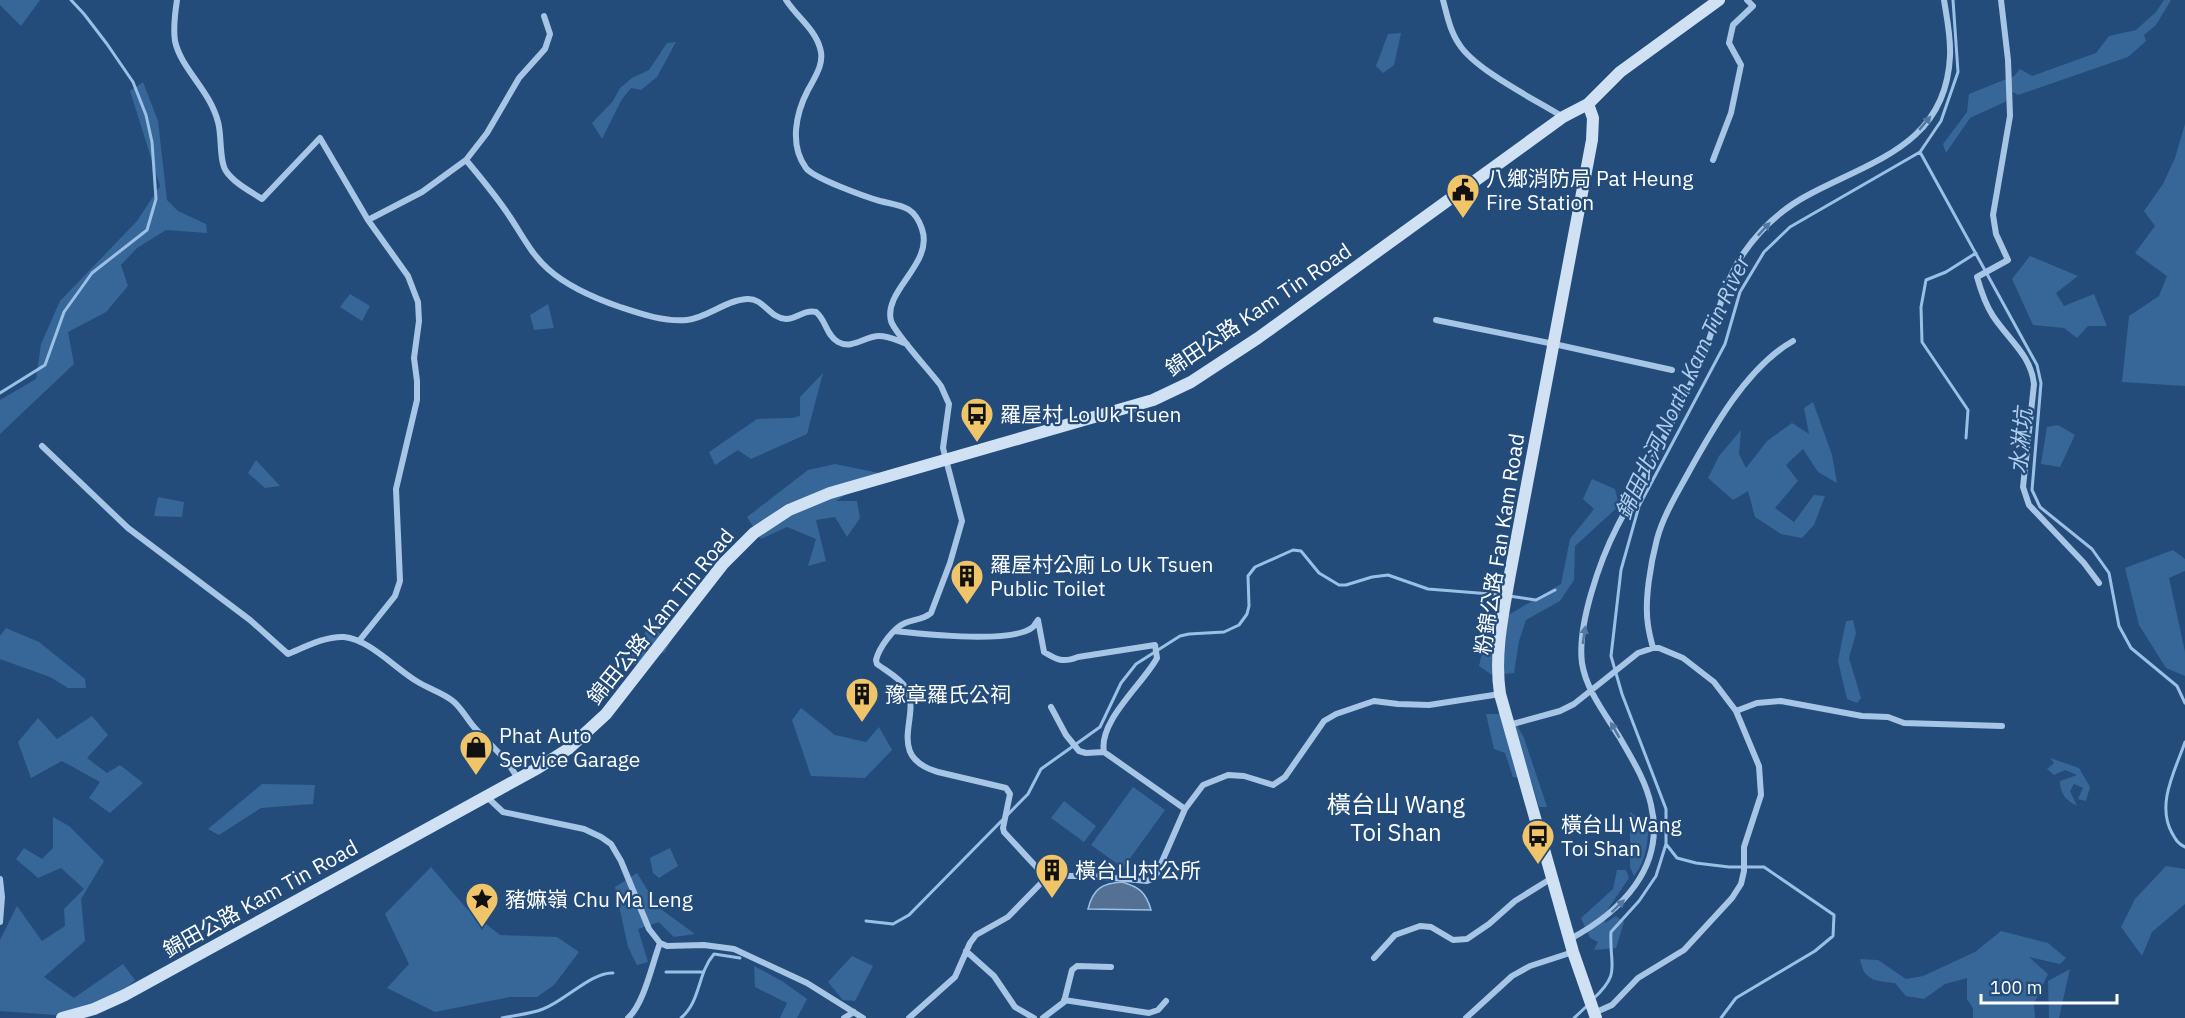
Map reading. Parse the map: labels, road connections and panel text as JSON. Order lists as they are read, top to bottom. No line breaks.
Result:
{"streets":{"main road":["錦田公路 Kam Tin Road","粉錦公路 Fan Kam Road"]},"crossings":[["錦田公路 Kam Tin Road","粉錦公路 Fan Kam Road"]],"districts":["橫台山 Wang Toi Shan"],"water":["錦田北河 North Kam Tin River","水淋坑"],"places":{"public building":["八鄉消防局 Pat Heung Fire Station"],"bus stop":["羅屋村 Lo Uk Tsuen","橫台山 Wang Toi Shan"],"building":["羅屋村公廁 Lo Uk Tsuen Public Toilet","豫章羅氏公祠","橫台山村公所"],"shop":["Phat Auto Service Garage"],"place":["豬嫲嶺 Chu Ma Leng"]},"scale_bar":"100 m"}
